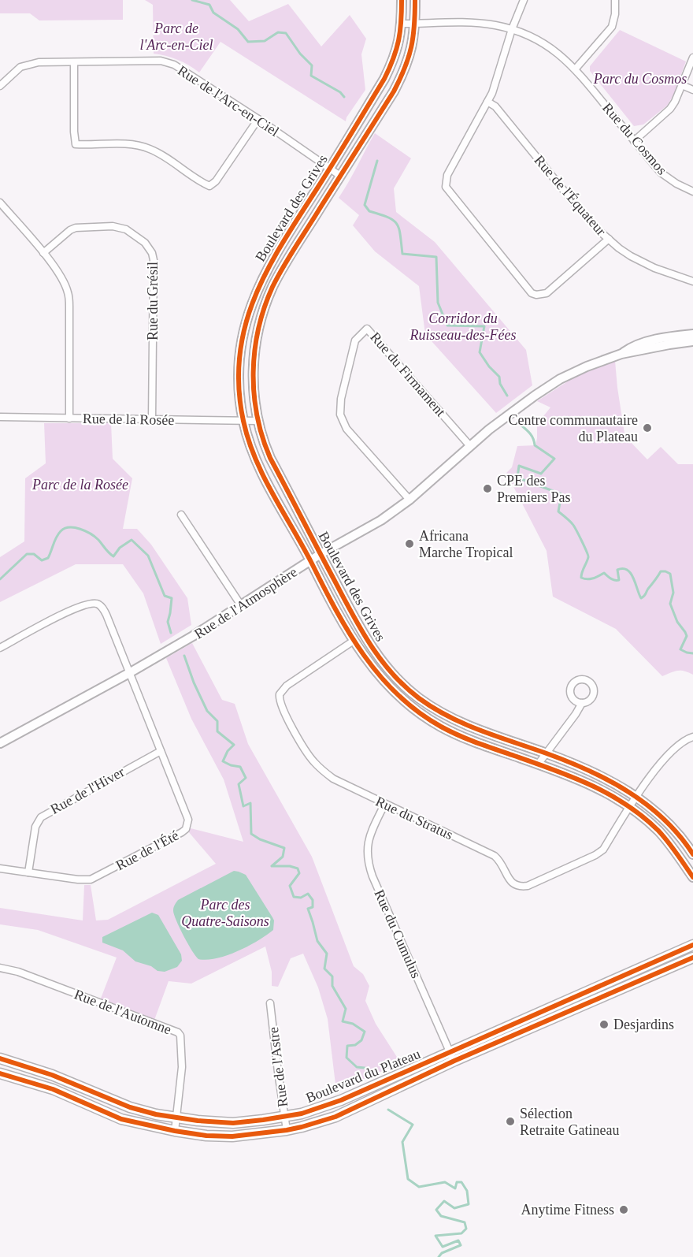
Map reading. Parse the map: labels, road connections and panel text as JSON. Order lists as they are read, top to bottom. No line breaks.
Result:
{"streets":{"main road":["Boulevard du Plateau"],"street":["Rue de l'Arc-en-Ciel","Rue du Cosmos","Rue de l'Équateur","Boulevard des Grives","Rue du Grésil","Rue du Firmament","Rue de la Rosée","Rue de l'Atmosphère","Rue de l'Hiver","Rue du Stratus","Rue de l'Été","Rue du Cumulus","Rue de l'Automne","Rue de l'Astre"]},"crossings":[["Rue de l'Arc-en-Ciel","Boulevard des Grives"],["Rue du Cosmos","Boulevard des Grives"],["Boulevard des Grives","Rue de la Rosée"],["Boulevard des Grives","Rue de l'Atmosphère"],["Boulevard des Grives","Rue du Stratus"],["Rue du Grésil","Rue de la Rosée"],["Rue du Firmament","Rue de l'Atmosphère"],["Rue de l'Atmosphère","Rue de l'Été"],["Rue de l'Hiver","Rue de l'Été"],["Rue du Stratus","Rue du Cumulus"],["Rue du Cumulus","Boulevard du Plateau"],["Rue de l'Automne","Boulevard du Plateau"],["Rue de l'Astre","Boulevard du Plateau"]],"parks":["Parc de l'Arc-en-Ciel","Parc du Cosmos","Corridor du Ruisseau-des-Fées","Parc de la Rosée","Parc des Quatre-Saisons"],"places":["Centre communautaire du Plateau","CPE des Premiers Pas","Africana Marche Tropical","Desjardins","Sélection Retraite Gatineau","Anytime Fitness"]}
